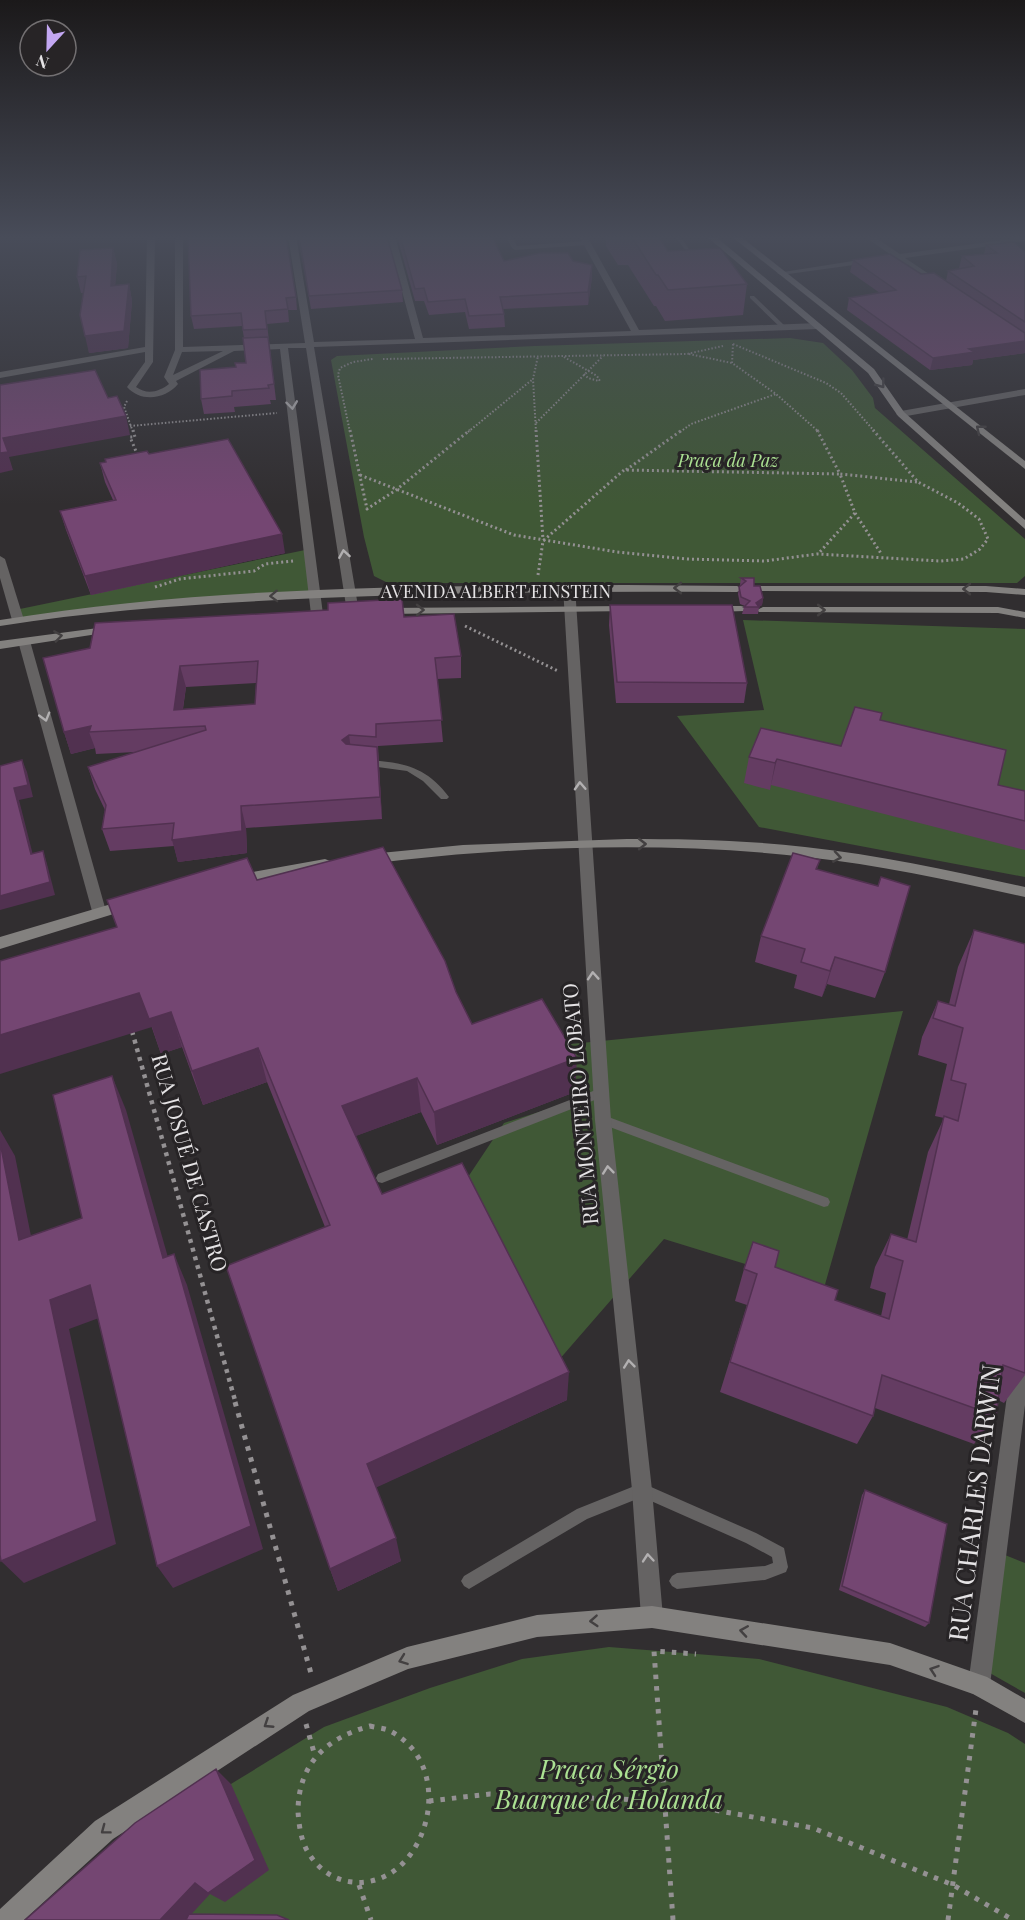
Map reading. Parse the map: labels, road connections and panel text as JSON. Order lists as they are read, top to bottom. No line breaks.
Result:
{"streets":{"street":["AVENIDA ALBERT EINSTEIN","RUA MONTEIRO LOBATO","RUA CHARLES DARWIN"],"path":["RUA JOSUÉ DE CASTRO"]},"crossings":[["AVENIDA ALBERT EINSTEIN","RUA MONTEIRO LOBATO"]],"one_way":["RUA MONTEIRO LOBATO"],"parks":["Praça da Paz","Praça Sérgio Buarque de Holanda"],"north":"bottom"}
